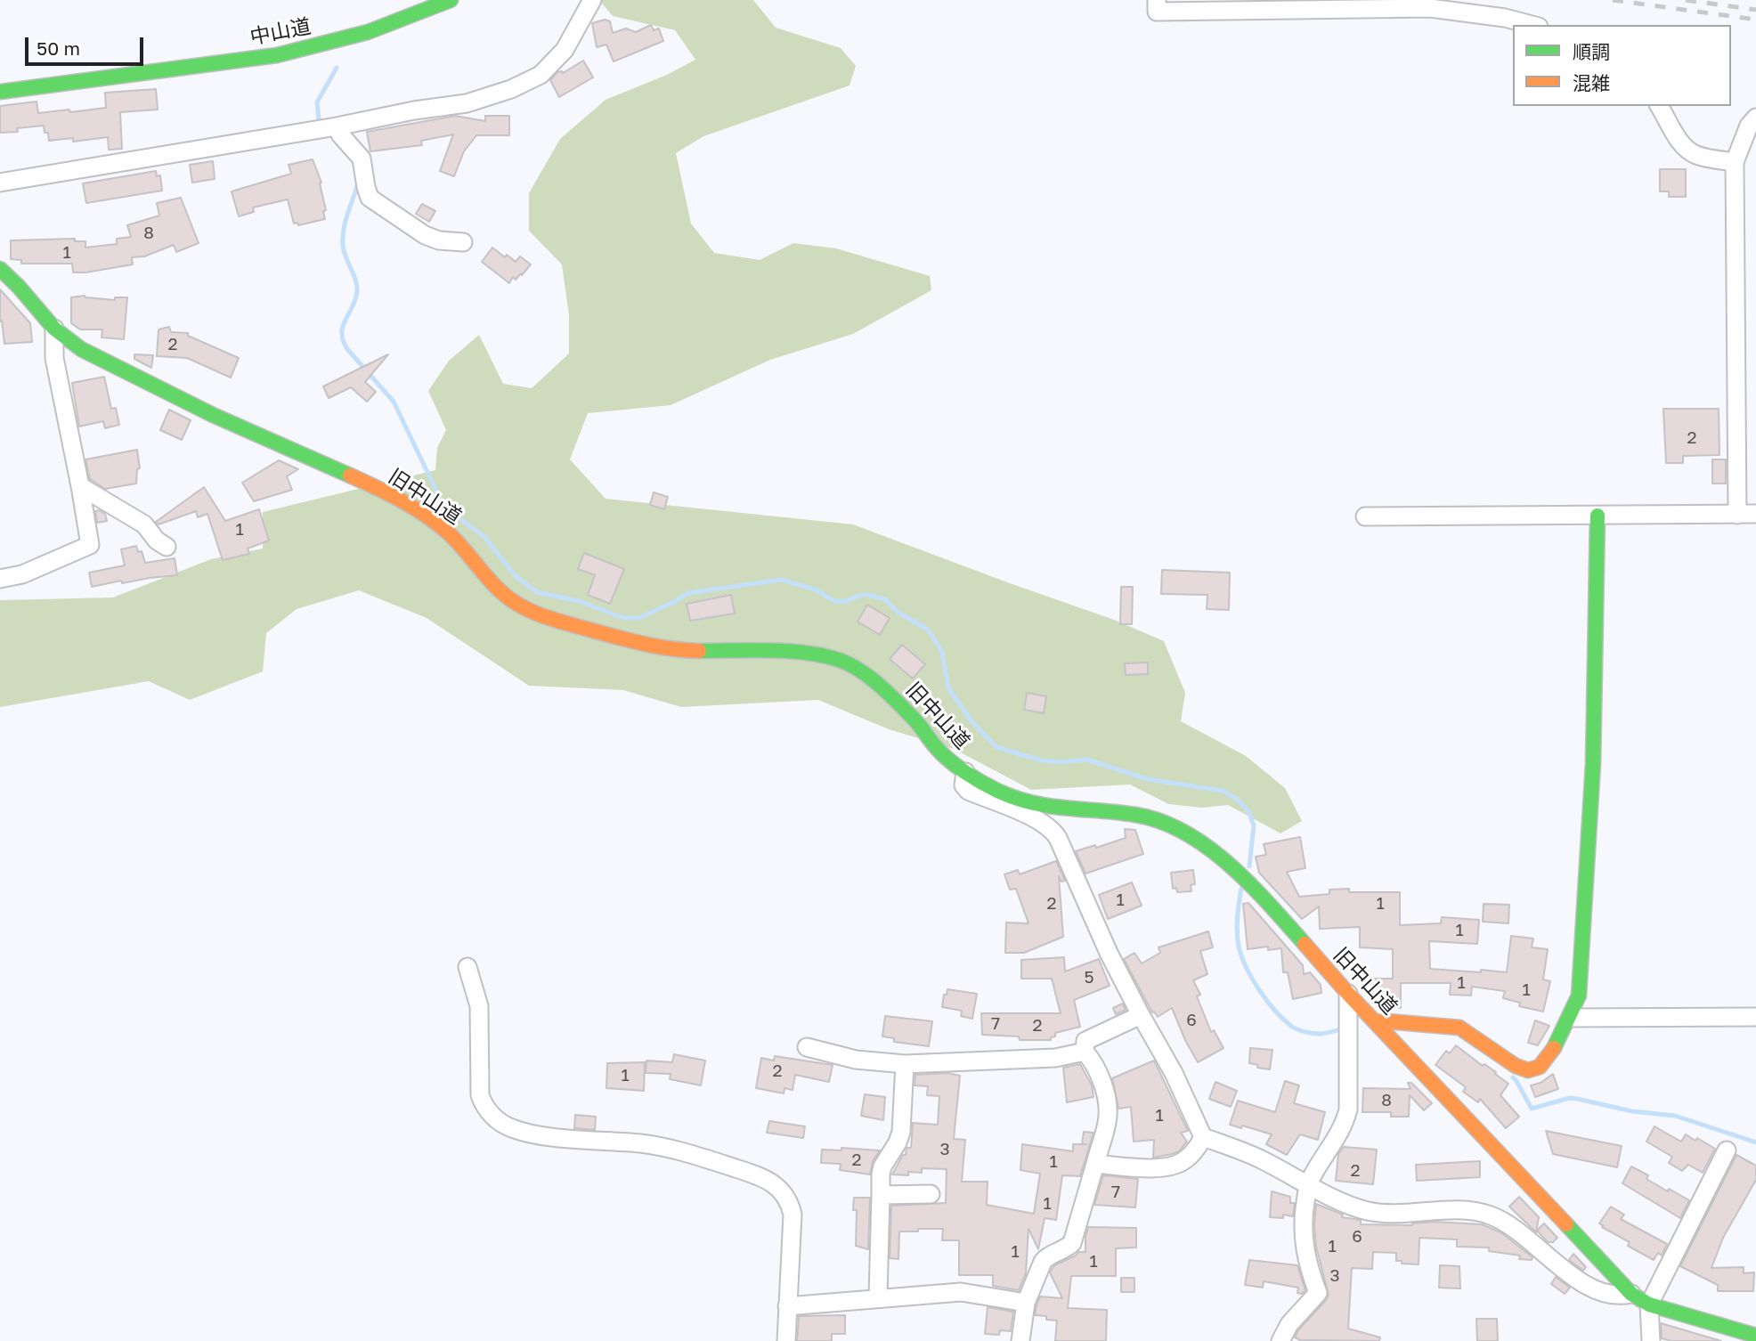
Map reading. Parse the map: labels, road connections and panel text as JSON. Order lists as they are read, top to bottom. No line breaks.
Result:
{"streets":{"street":["中山道","旧中山道"]},"house_numbers":["8","1","2","2","1","1","2","1","1","5","1","1","6","7","2","2","1","8","1","3","2","1","2","7","1","6","1","1","1","3"],"legend":["順調","混雑"],"scale_bar":"50 m"}
